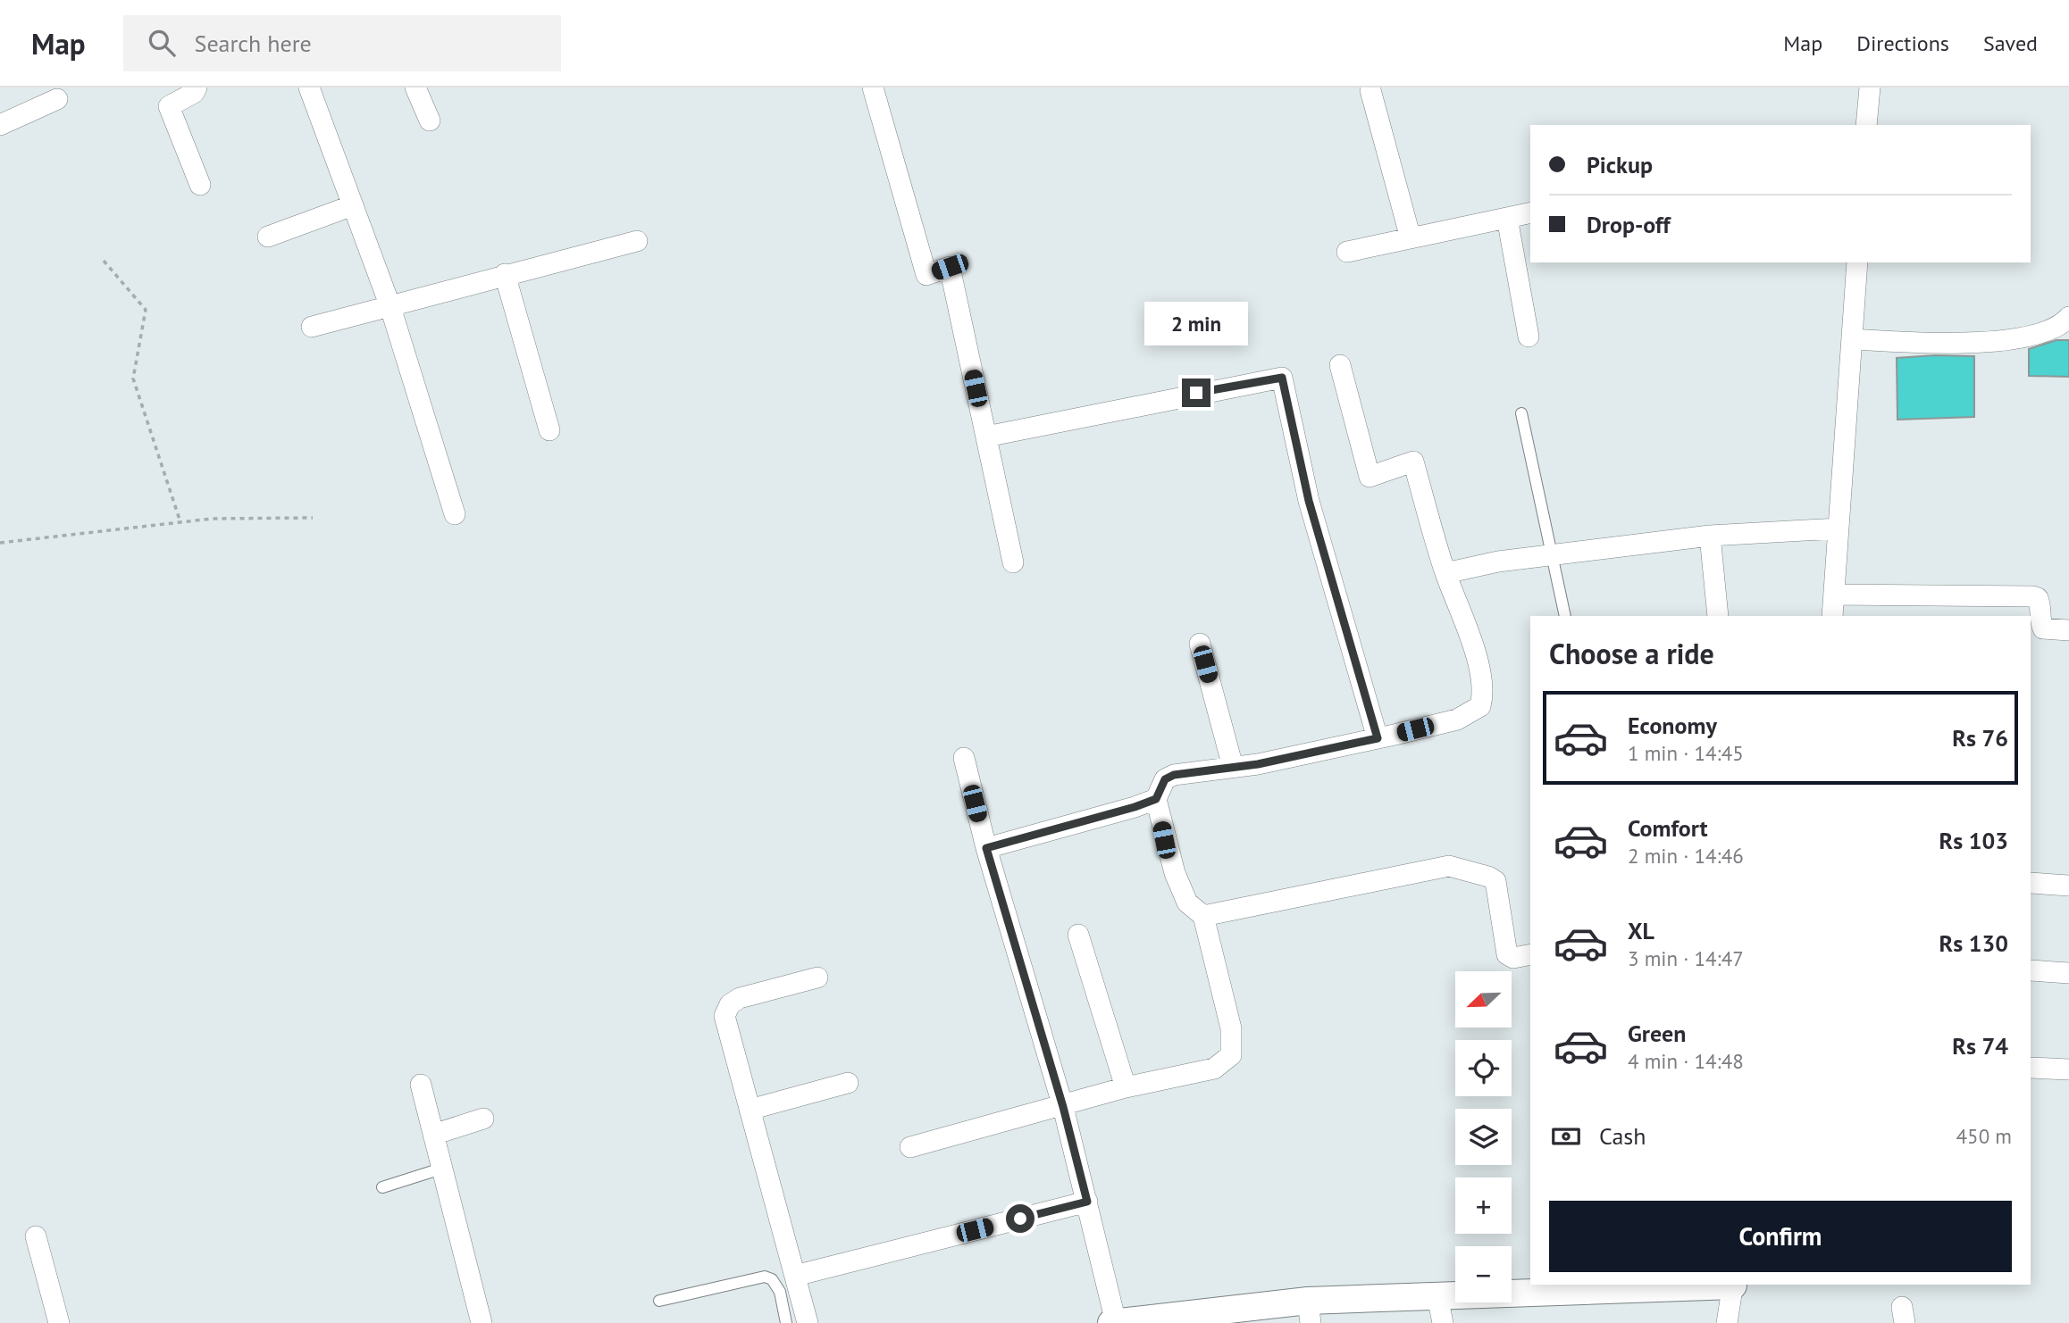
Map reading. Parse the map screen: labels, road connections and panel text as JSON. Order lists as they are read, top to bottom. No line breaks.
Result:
{"north":"bottom left","page":{"header":"Map","search":"Search here","nav":["Map","Directions","Saved"],"banner":["Pickup","Drop-off"],"bubble":"2 min","heading":"Choose a ride","list":[{"name":"Economy","note":"1 min · 14:45","value":"Rs 76"},{"name":"Comfort","note":"2 min · 14:46","value":"Rs 103"},{"name":"XL","note":"3 min · 14:47","value":"Rs 130"},{"name":"Green","note":"4 min · 14:48","value":"Rs 74"}],"map_buttons":["+","−"],"pay":["Cash","450 m"],"buttons":"Confirm"}}
